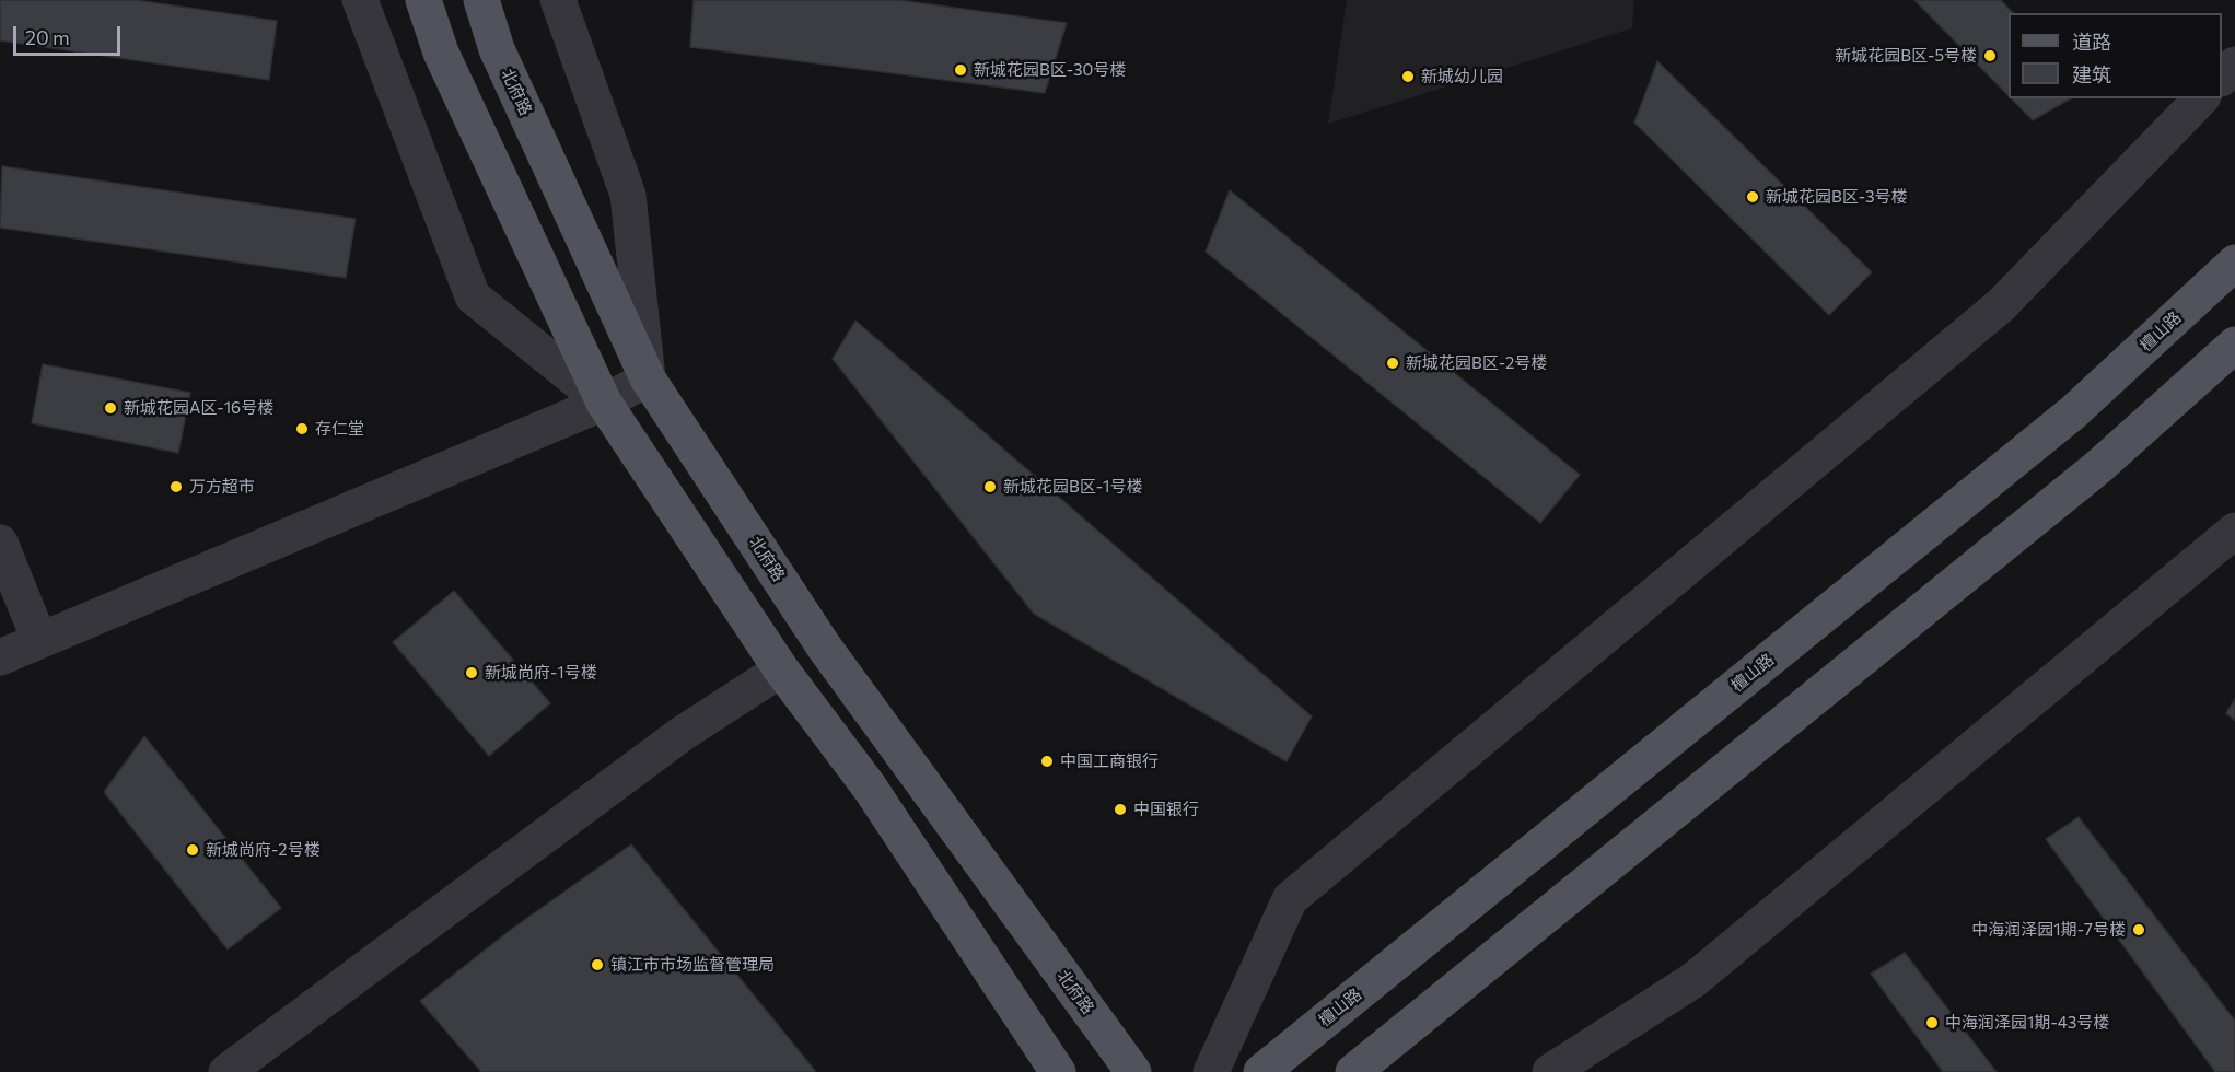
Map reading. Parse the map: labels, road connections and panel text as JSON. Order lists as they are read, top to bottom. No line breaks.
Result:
{"streets":{"main road":["北府路","檀山路"]},"places":["新城花园B区-5号楼","新城花园B区-30号楼","新城幼儿园","新城花园B区-3号楼","新城花园B区-2号楼","新城花园A区-16号楼","存仁堂","万方超市","新城花园B区-1号楼","新城尚府-1号楼","中国工商银行","中国银行","新城尚府-2号楼","中海润泽园1期-7号楼","镇江市市场监督管理局","中海润泽园1期-43号楼"],"legend":["道路","建筑"],"scale_bar":"20 m"}
